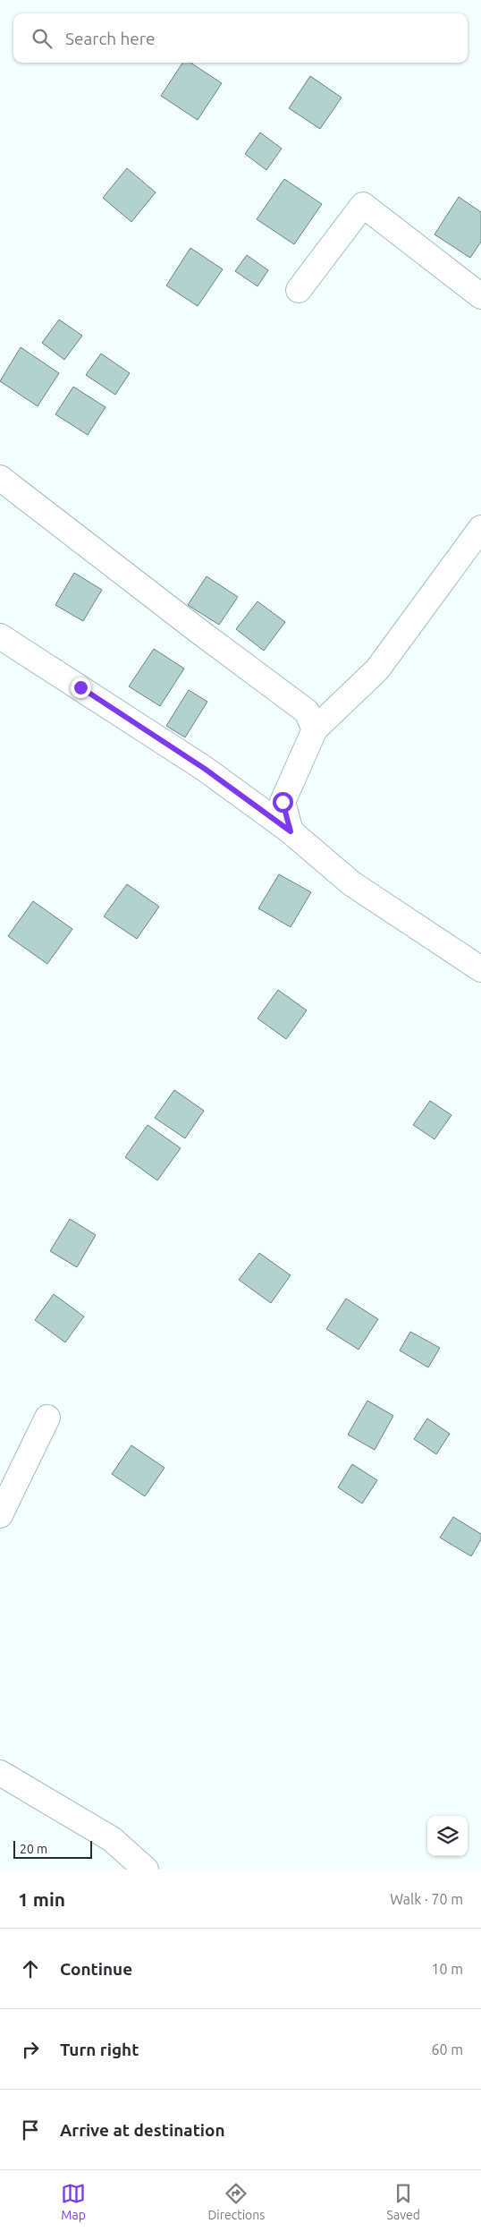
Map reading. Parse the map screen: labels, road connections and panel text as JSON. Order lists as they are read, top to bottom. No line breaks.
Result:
{"scale_bar":"20 m","page":{"search":"Search here","scale":"20 m","heading":["1 min","Walk · 70 m"],"list":[["Continue","10 m"],["Turn right","60 m"],"Arrive at destination"],"nav":["Map","Directions","Saved"]}}
